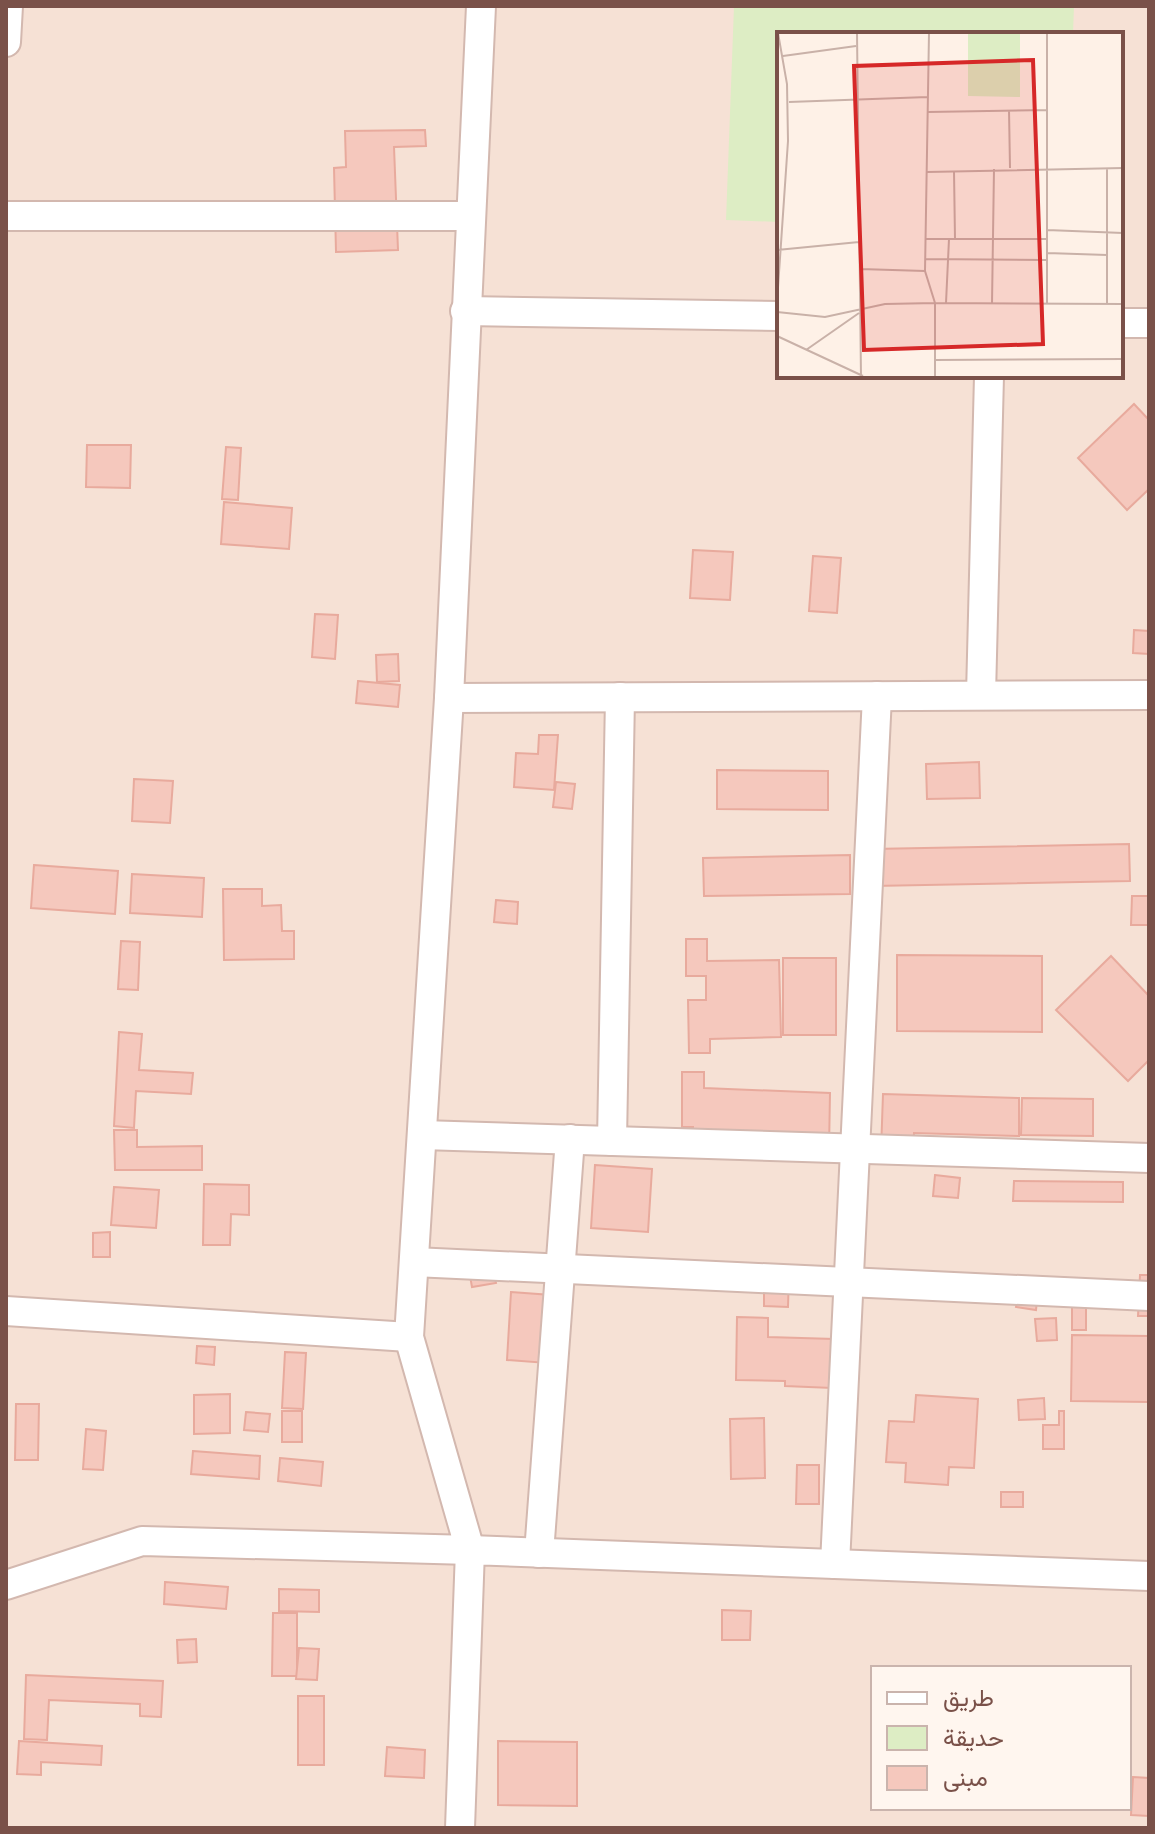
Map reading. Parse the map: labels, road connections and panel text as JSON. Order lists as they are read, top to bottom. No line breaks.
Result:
{"legend":["طريق","حديقة","مبنى"]}
